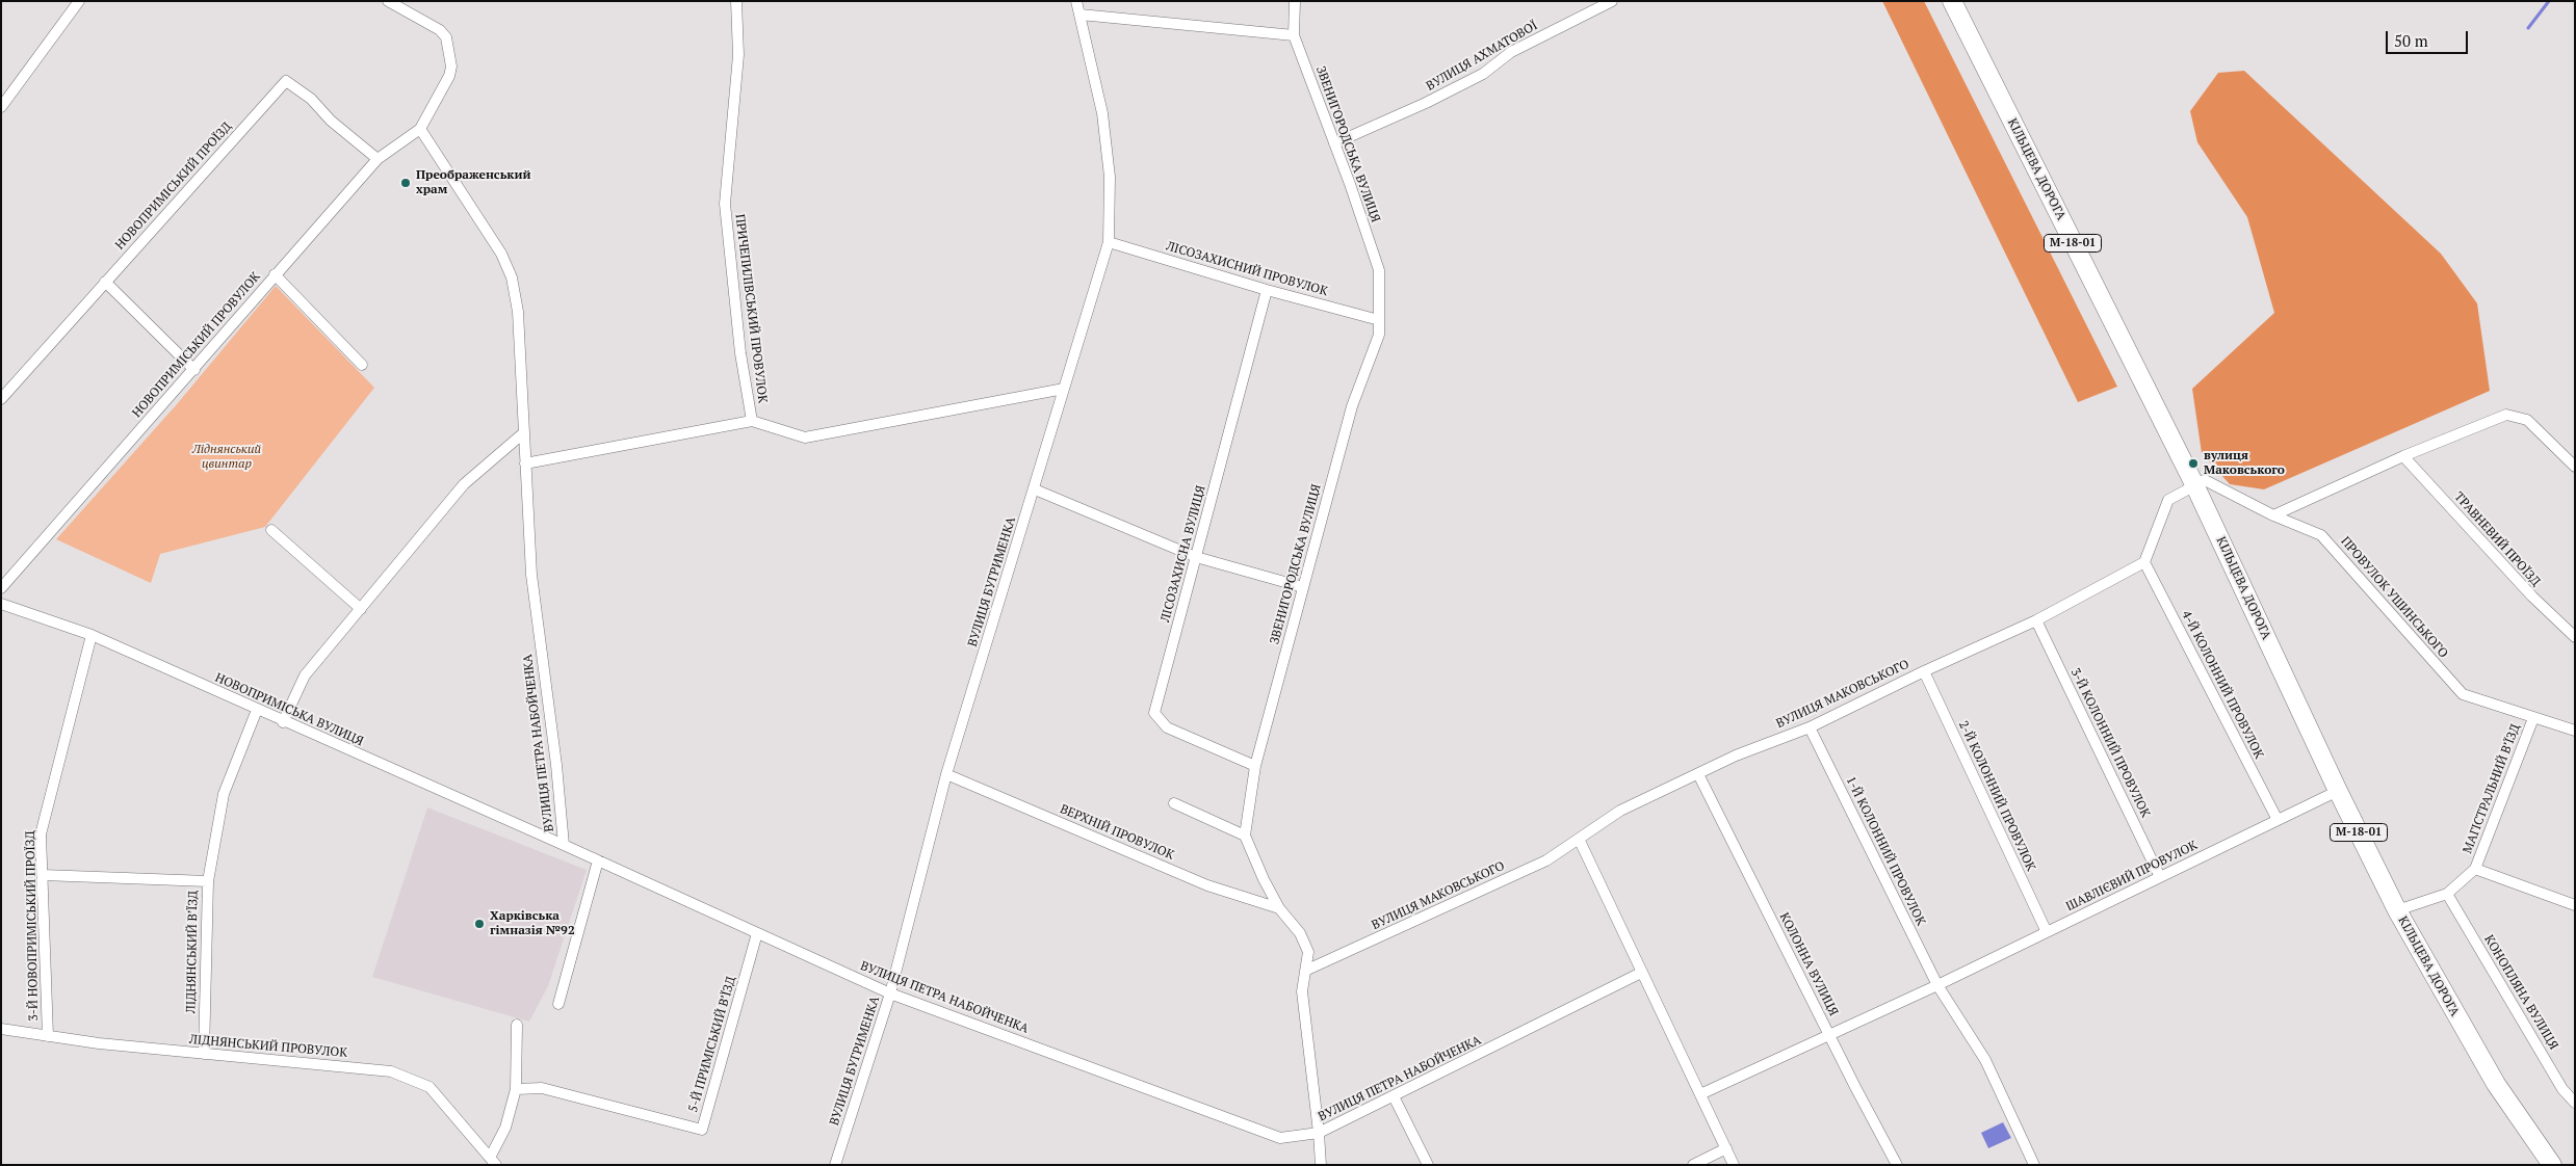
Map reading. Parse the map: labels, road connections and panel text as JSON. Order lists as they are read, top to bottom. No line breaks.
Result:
{"streets":{"highway":["КІЛЬЦЕВА ДОРОГА","М-18-01"],"street":["ВУЛИЦЯ АХМАТОВОЇ","ЗВЕНИГОРОДСЬКА ВУЛИЦЯ","НОВОПРИМІСЬКИЙ ПРОЇЗД","ЛІСОЗАХИСНИЙ ПРОВУЛОК","ПРИЧЕПИЛІВСЬКИЙ ПРОВУЛОК","НОВОПРИМІСЬКИЙ ПРОВУЛОК","ТРАВНЕВИЙ ПРОЇЗД","ЛІСОЗАХИСНА ВУЛИЦЯ","ВУЛИЦЯ БУГРИМЕНКА","ПРОВУЛОК УШИНСЬКОГО","4-Й КОЛОННИЙ ПРОВУЛОК","ВУЛИЦЯ МАКОВСЬКОГО","НОВОПРИМІСЬКА ВУЛИЦЯ","ВУЛИЦЯ ПЕТРА НАБОЙЧЕНКА","3-Й КОЛОННИЙ ПРОВУЛОК","МАГІСТРАЛЬНИЙ В’ЇЗД","2-Й КОЛОННИЙ ПРОВУЛОК","ВЕРХНІЙ ПРОВУЛОК","1-Й КОЛОННИЙ ПРОВУЛОК","ШАВЛІЄВИЙ ПРОВУЛОК","3-Й НОВОПРИМІСЬКИЙ ПРОЇЗД","ЛІДНЯНСЬКИЙ В’ЇЗД","КОЛОННА ВУЛИЦЯ","КОНОПЛЯНА ВУЛИЦЯ","5-Й ПРИМІСЬКИЙ В’ЇЗД","ЛІДНЯНСЬКИЙ ПРОВУЛОК"]},"crossings":[["ВУЛИЦЯ АХМАТОВОЇ","ЗВЕНИГОРОДСЬКА ВУЛИЦЯ"],["ЗВЕНИГОРОДСЬКА ВУЛИЦЯ","ЛІСОЗАХИСНИЙ ПРОВУЛОК"],["ЗВЕНИГОРОДСЬКА ВУЛИЦЯ","ЛІСОЗАХИСНА ВУЛИЦЯ"],["КІЛЬЦЕВА ДОРОГА","ПРОВУЛОК УШИНСЬКОГО"],["КІЛЬЦЕВА ДОРОГА","ШАВЛІЄВИЙ ПРОВУЛОК"],["НОВОПРИМІСЬКИЙ ПРОЇЗД","НОВОПРИМІСЬКИЙ ПРОВУЛОК"],["ЛІСОЗАХИСНИЙ ПРОВУЛОК","ЛІСОЗАХИСНА ВУЛИЦЯ"],["ЛІСОЗАХИСНИЙ ПРОВУЛОК","ВУЛИЦЯ БУГРИМЕНКА"],["ПРИЧЕПИЛІВСЬКИЙ ПРОВУЛОК","ВУЛИЦЯ ПЕТРА НАБОЙЧЕНКА"],["НОВОПРИМІСЬКИЙ ПРОВУЛОК","ВУЛИЦЯ ПЕТРА НАБОЙЧЕНКА"],["ВУЛИЦЯ БУГРИМЕНКА","ВУЛИЦЯ ПЕТРА НАБОЙЧЕНКА"],["ВУЛИЦЯ БУГРИМЕНКА","ВЕРХНІЙ ПРОВУЛОК"],["ПРОВУЛОК УШИНСЬКОГО","МАГІСТРАЛЬНИЙ В’ЇЗД"],["4-Й КОЛОННИЙ ПРОВУЛОК","ВУЛИЦЯ МАКОВСЬКОГО"],["4-Й КОЛОННИЙ ПРОВУЛОК","ШАВЛІЄВИЙ ПРОВУЛОК"],["ВУЛИЦЯ МАКОВСЬКОГО","3-Й КОЛОННИЙ ПРОВУЛОК"],["ВУЛИЦЯ МАКОВСЬКОГО","2-Й КОЛОННИЙ ПРОВУЛОК"],["ВУЛИЦЯ МАКОВСЬКОГО","1-Й КОЛОННИЙ ПРОВУЛОК"],["ВУЛИЦЯ МАКОВСЬКОГО","КОЛОННА ВУЛИЦЯ"],["НОВОПРИМІСЬКА ВУЛИЦЯ","ВУЛИЦЯ ПЕТРА НАБОЙЧЕНКА"],["НОВОПРИМІСЬКА ВУЛИЦЯ","3-Й НОВОПРИМІСЬКИЙ ПРОЇЗД"],["НОВОПРИМІСЬКА ВУЛИЦЯ","ЛІДНЯНСЬКИЙ В’ЇЗД"],["ВУЛИЦЯ ПЕТРА НАБОЙЧЕНКА","5-Й ПРИМІСЬКИЙ В’ЇЗД"],["3-Й КОЛОННИЙ ПРОВУЛОК","ШАВЛІЄВИЙ ПРОВУЛОК"],["2-Й КОЛОННИЙ ПРОВУЛОК","ШАВЛІЄВИЙ ПРОВУЛОК"],["1-Й КОЛОННИЙ ПРОВУЛОК","ШАВЛІЄВИЙ ПРОВУЛОК"],["ШАВЛІЄВИЙ ПРОВУЛОК","КОЛОННА ВУЛИЦЯ"],["3-Й НОВОПРИМІСЬКИЙ ПРОЇЗД","ЛІДНЯНСЬКИЙ В’ЇЗД"],["3-Й НОВОПРИМІСЬКИЙ ПРОЇЗД","ЛІДНЯНСЬКИЙ ПРОВУЛОК"],["ЛІДНЯНСЬКИЙ В’ЇЗД","ЛІДНЯНСЬКИЙ ПРОВУЛОК"]],"parks":["Ліднянський цвинтар"],"places":["Преображенський храм","вулиця Маковського","Харківська гімназія №92"],"scale_bar":"50 m"}
